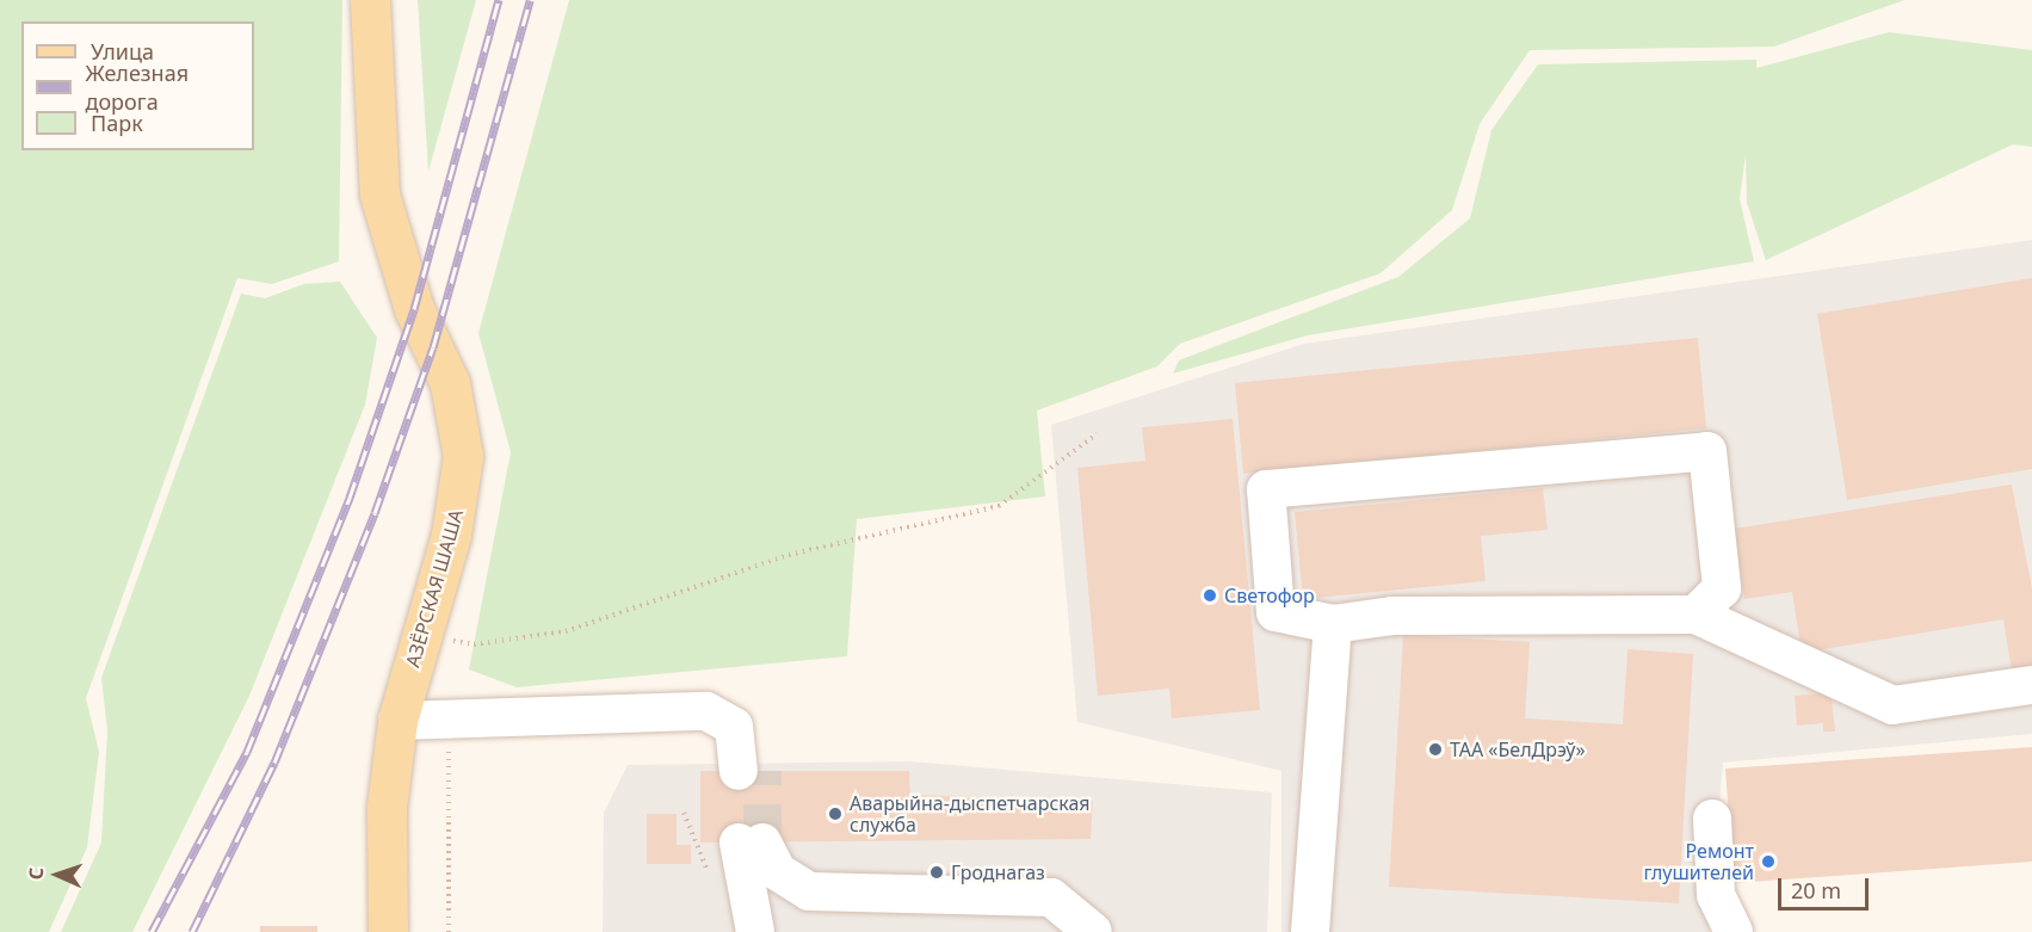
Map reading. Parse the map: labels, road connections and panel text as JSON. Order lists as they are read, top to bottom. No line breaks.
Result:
{"streets":{"main road":["АЗЁРСКАЯ ШАША"]},"places":["Светофор","ТАА «БелДрэў»","Аварыйна-дыспетчарская служба","Ремонт глушителей","Гроднагаз"],"legend":["Улица","Железная дорога","Парк"],"scale_bar":"20 m","north":"left"}
